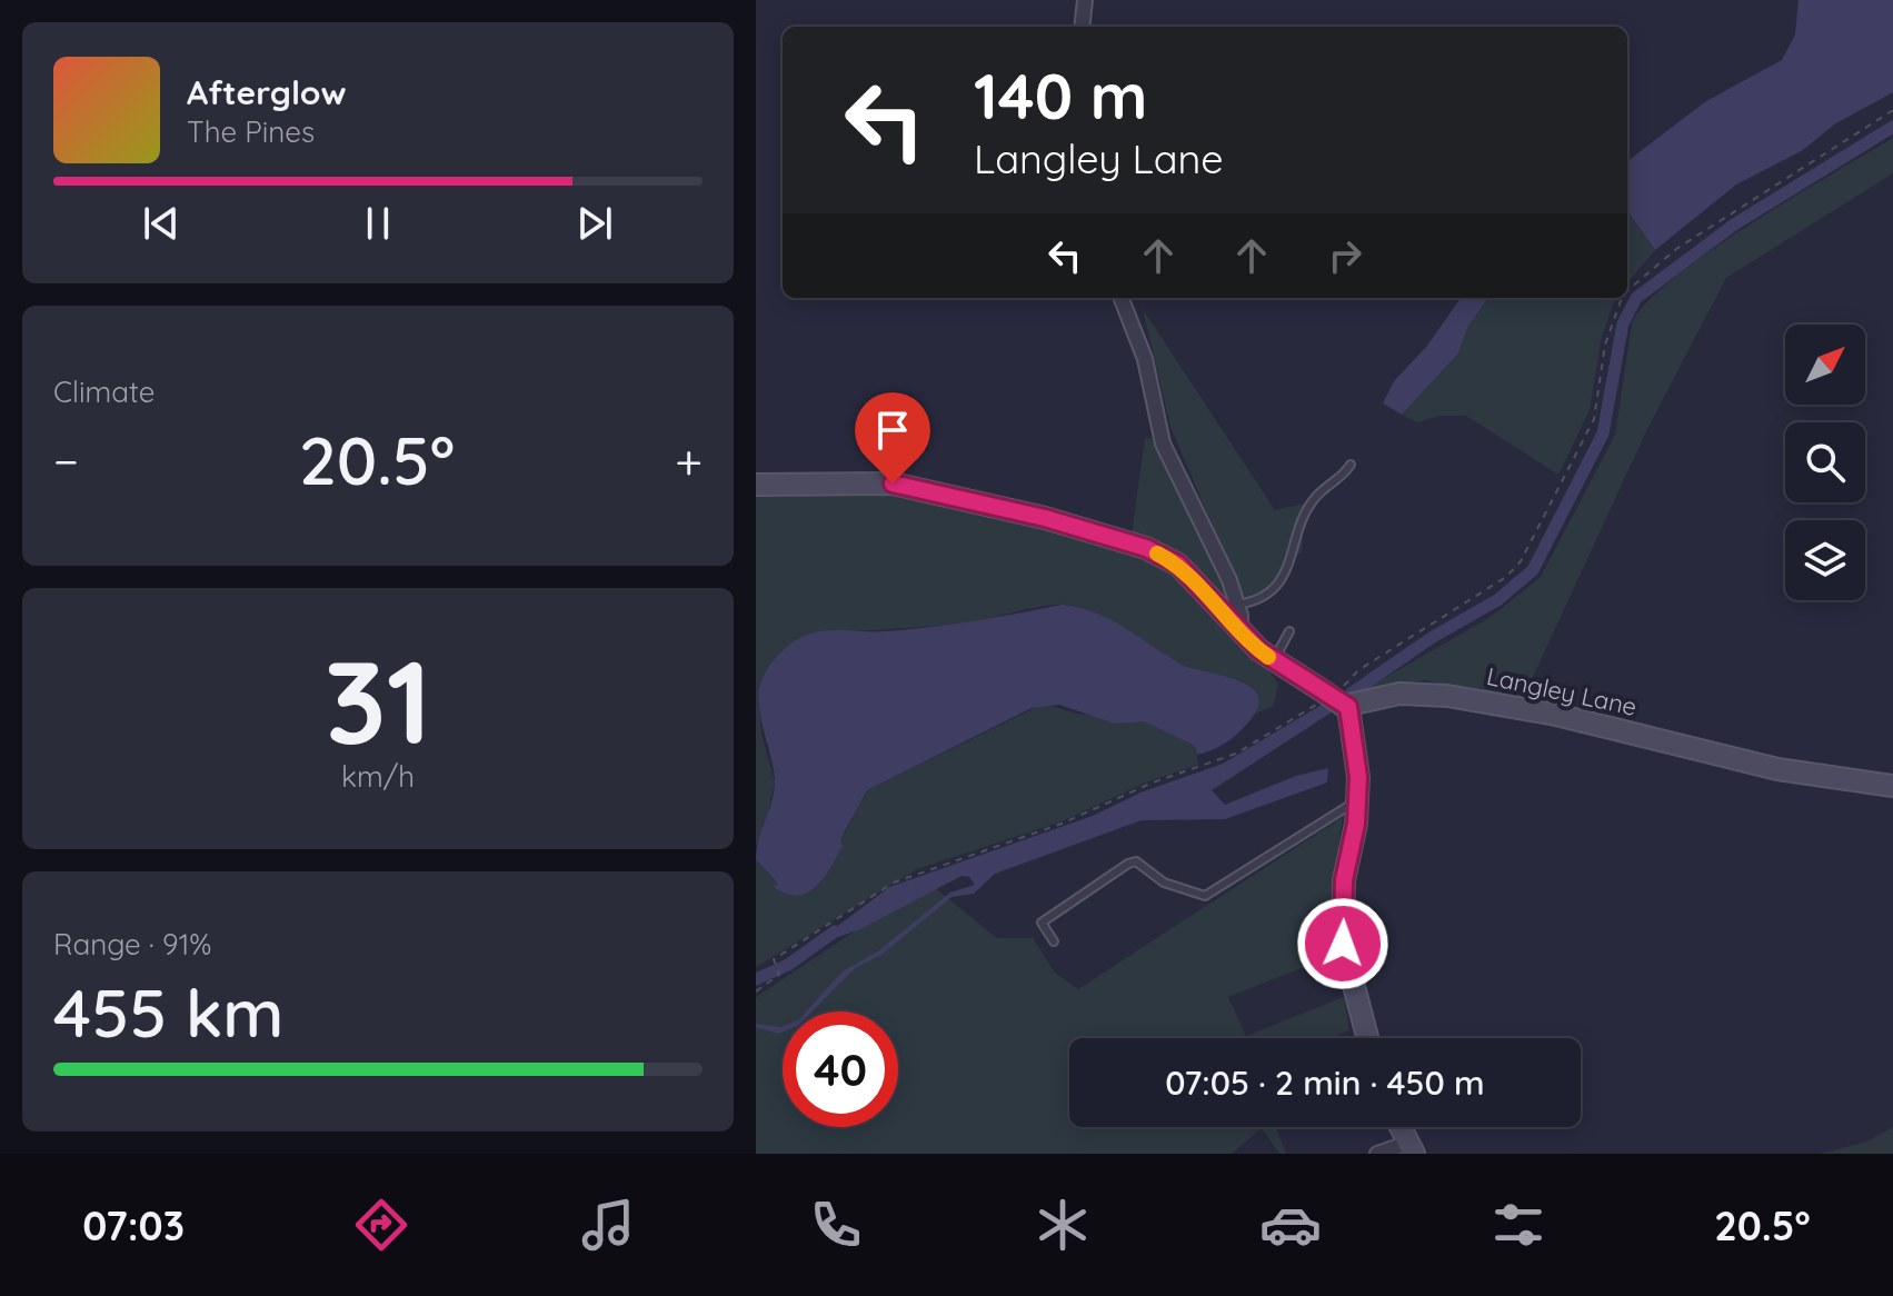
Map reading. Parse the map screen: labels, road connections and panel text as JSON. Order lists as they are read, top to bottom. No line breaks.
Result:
{"streets":{"street":["Langley Lane"]},"north":"top right","page":{"turn":["140 m","Langley Lane"],"song":["Afterglow","The Pines"],"tile":["Climate",["31","km/h"],["Range · 91%","455 km"]],"heat":["−","20.5°","+"],"limit":"40","trip":"07:05 · 2 min · 450 m","tabs":["07:03","20.5°"]}}
